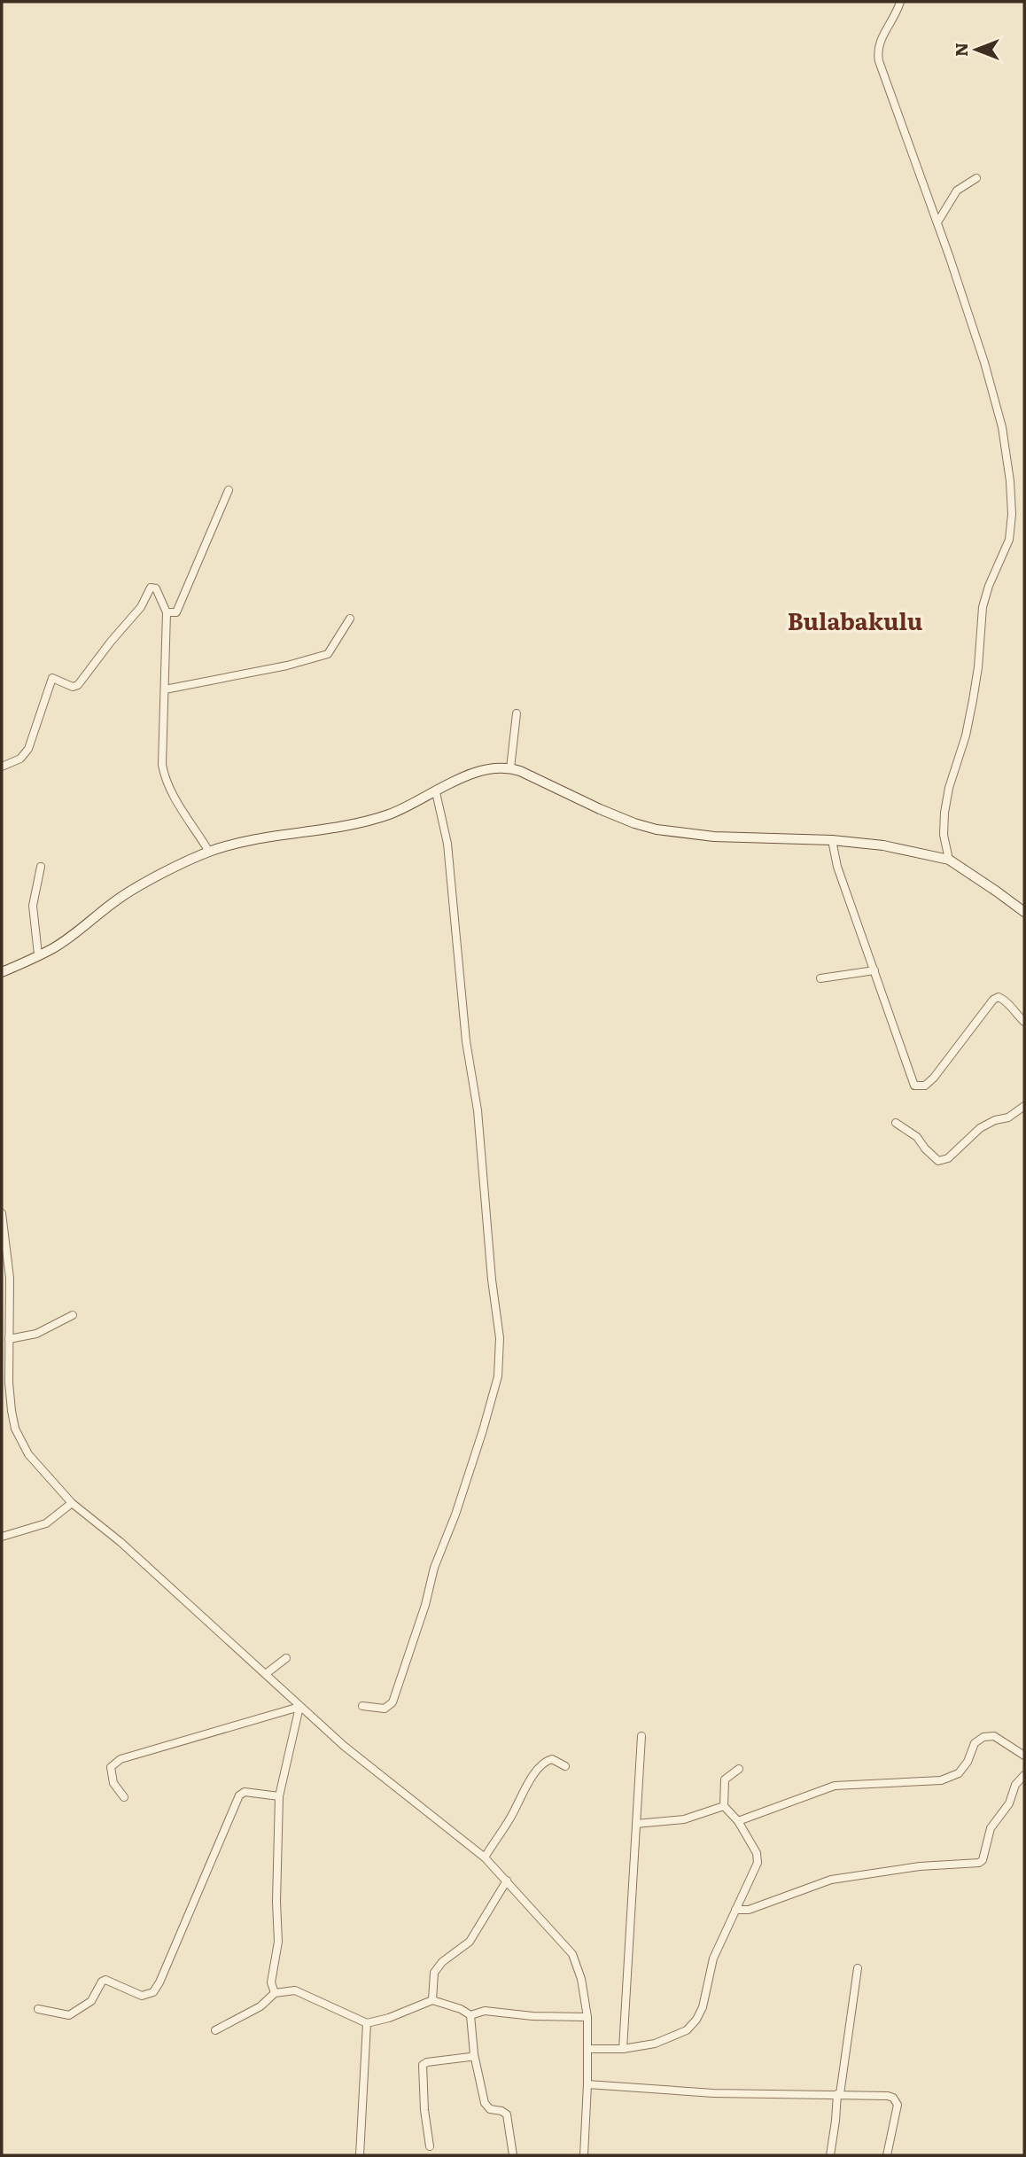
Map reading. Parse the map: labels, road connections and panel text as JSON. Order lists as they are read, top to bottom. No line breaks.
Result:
{"districts":["Bulabakulu"],"north":"left"}
